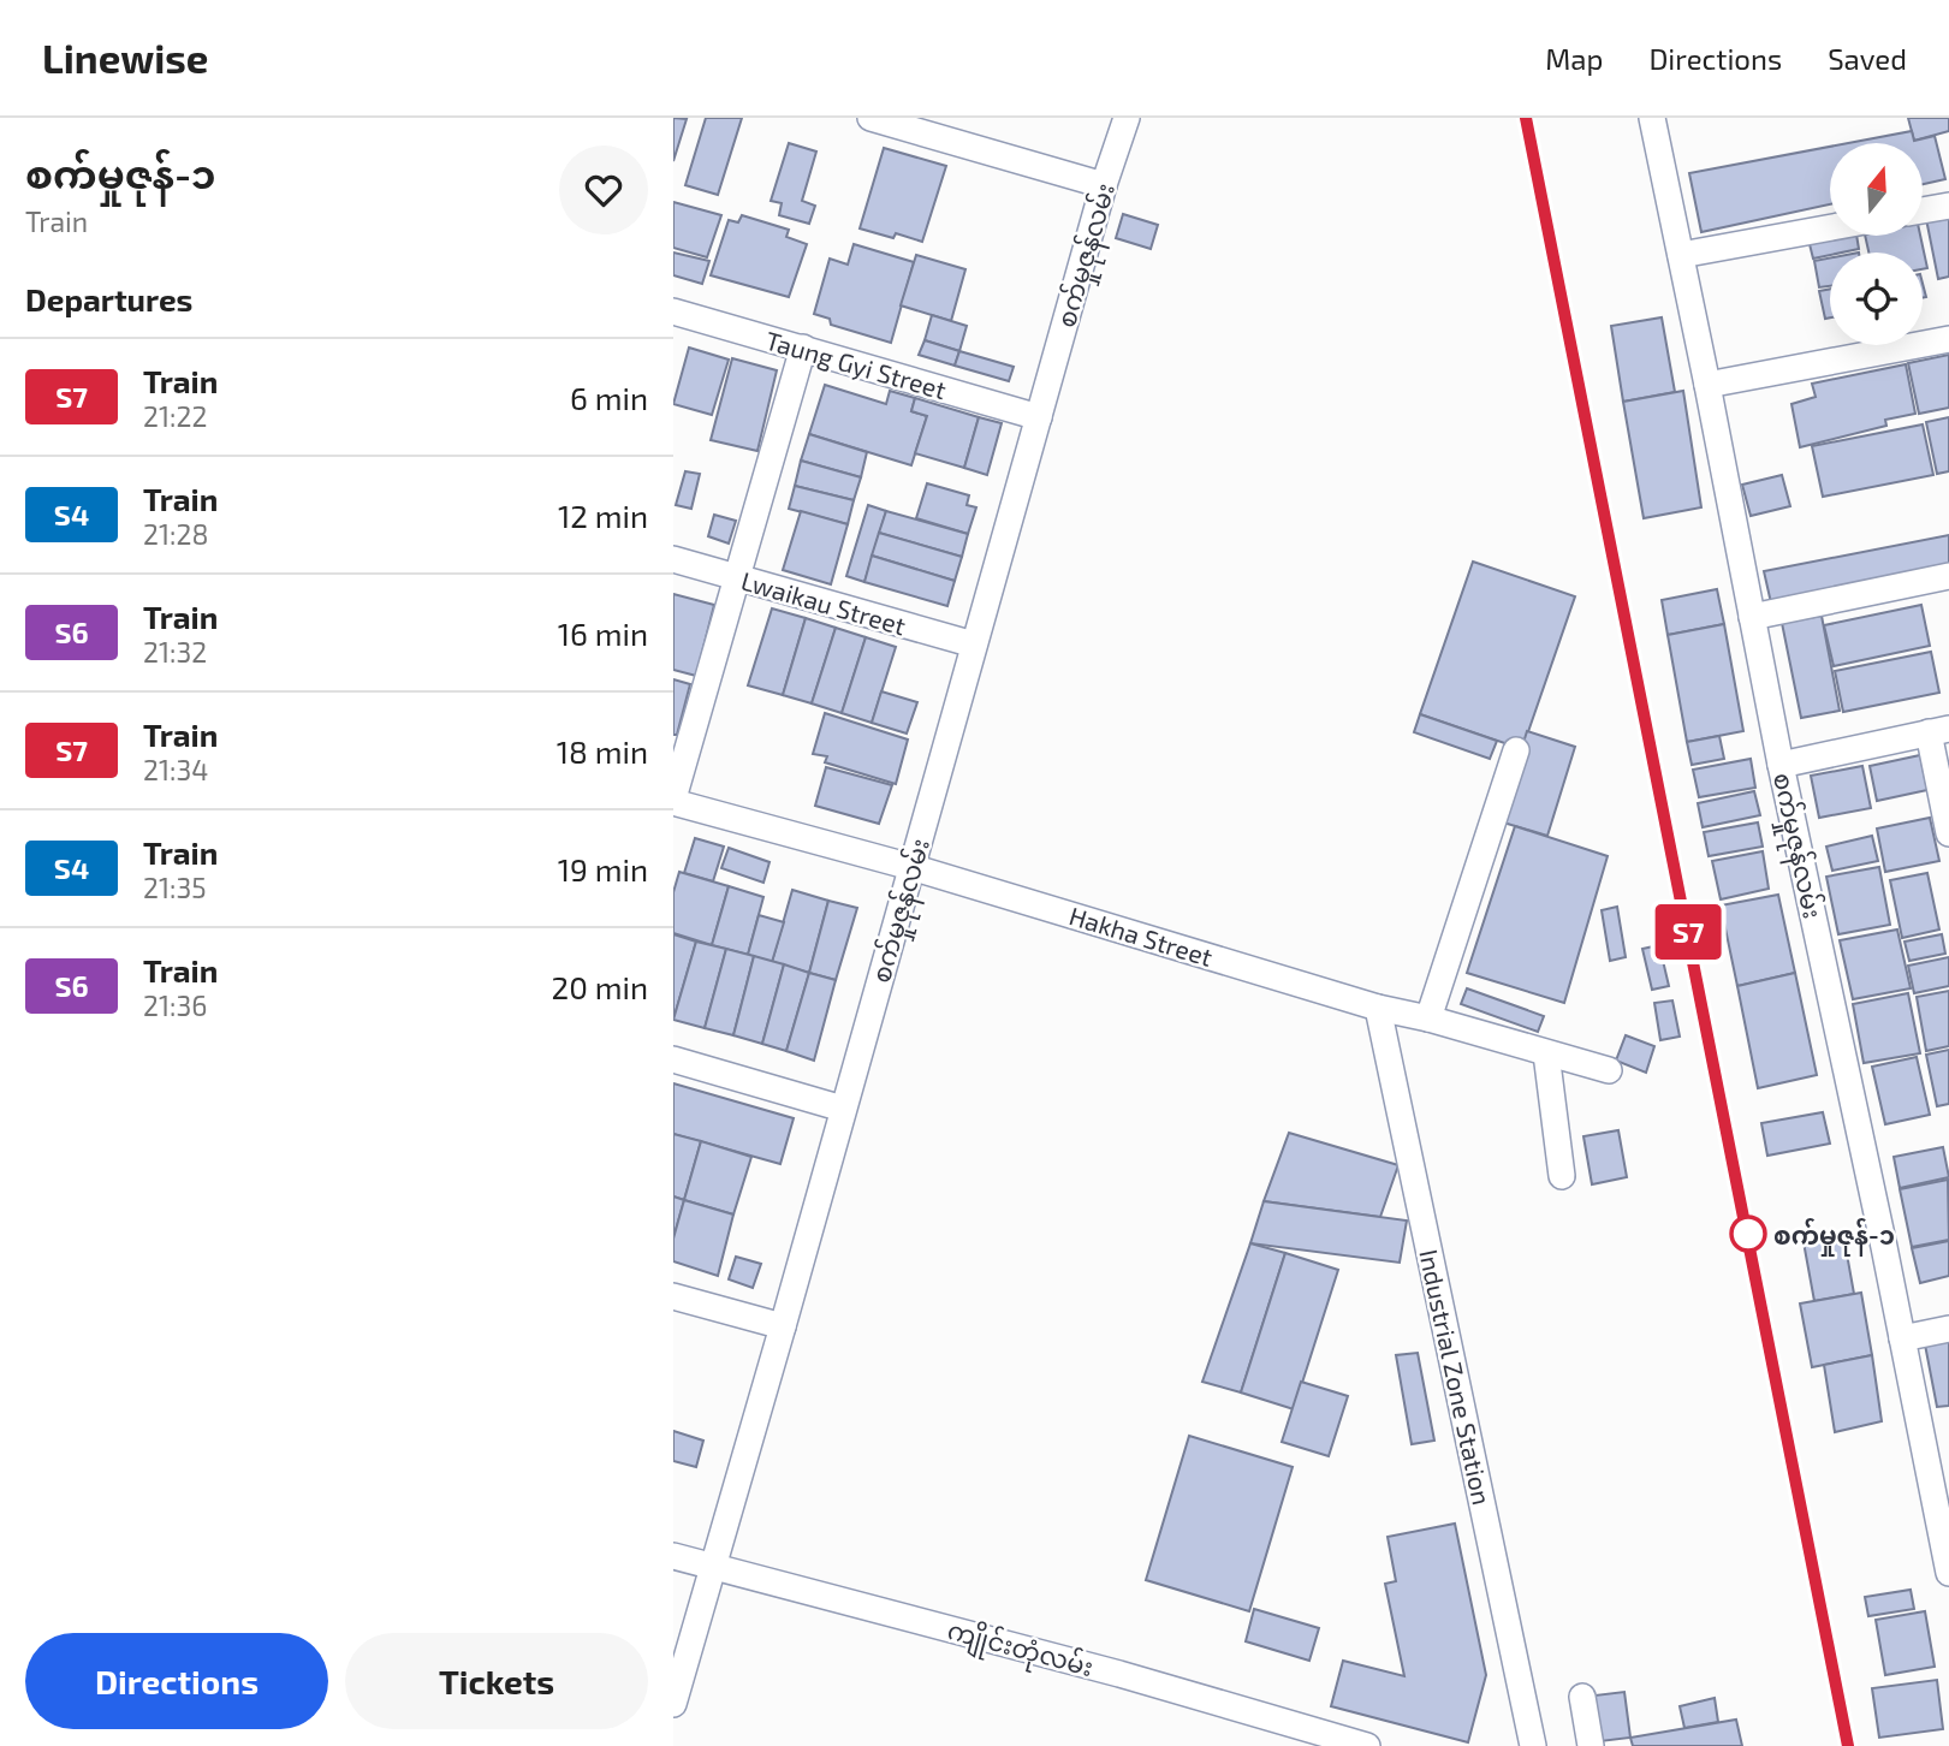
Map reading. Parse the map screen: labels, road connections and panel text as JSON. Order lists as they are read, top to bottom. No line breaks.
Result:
{"streets":{"street":["စက်မှုဇုန်လမ်း","Taung Gyi Street","Lwaikau Street","Hakha Street","Industrial Zone Station","ကျိုင်းတုံလမ်း"]},"crossings":[["စက်မှုဇုန်လမ်း","Taung Gyi Street"],["စက်မှုဇုန်လမ်း","Lwaikau Street"],["စက်မှုဇုန်လမ်း","Hakha Street"],["စက်မှုဇုန်လမ်း","ကျိုင်းတုံလမ်း"],["Hakha Street","Industrial Zone Station"]],"places":["စက်မှုဇုန်-၁"],"north":"top","page":{"header":"Linewise","nav":["Map","Directions","Saved"],"heading":[["စက်မှုဇုန်-၁","Train"],"Departures"],"on_map":"S7","list":[{"mark":"S7","name":"Train","note":"21:22","value":"6 min"},{"mark":"S4","name":"Train","note":"21:28","value":"12 min"},{"mark":"S6","name":"Train","note":"21:32","value":"16 min"},{"mark":"S7","name":"Train","note":"21:34","value":"18 min"},{"mark":"S4","name":"Train","note":"21:35","value":"19 min"},{"mark":"S6","name":"Train","note":"21:36","value":"20 min"}],"buttons":["Directions","Tickets"]}}
